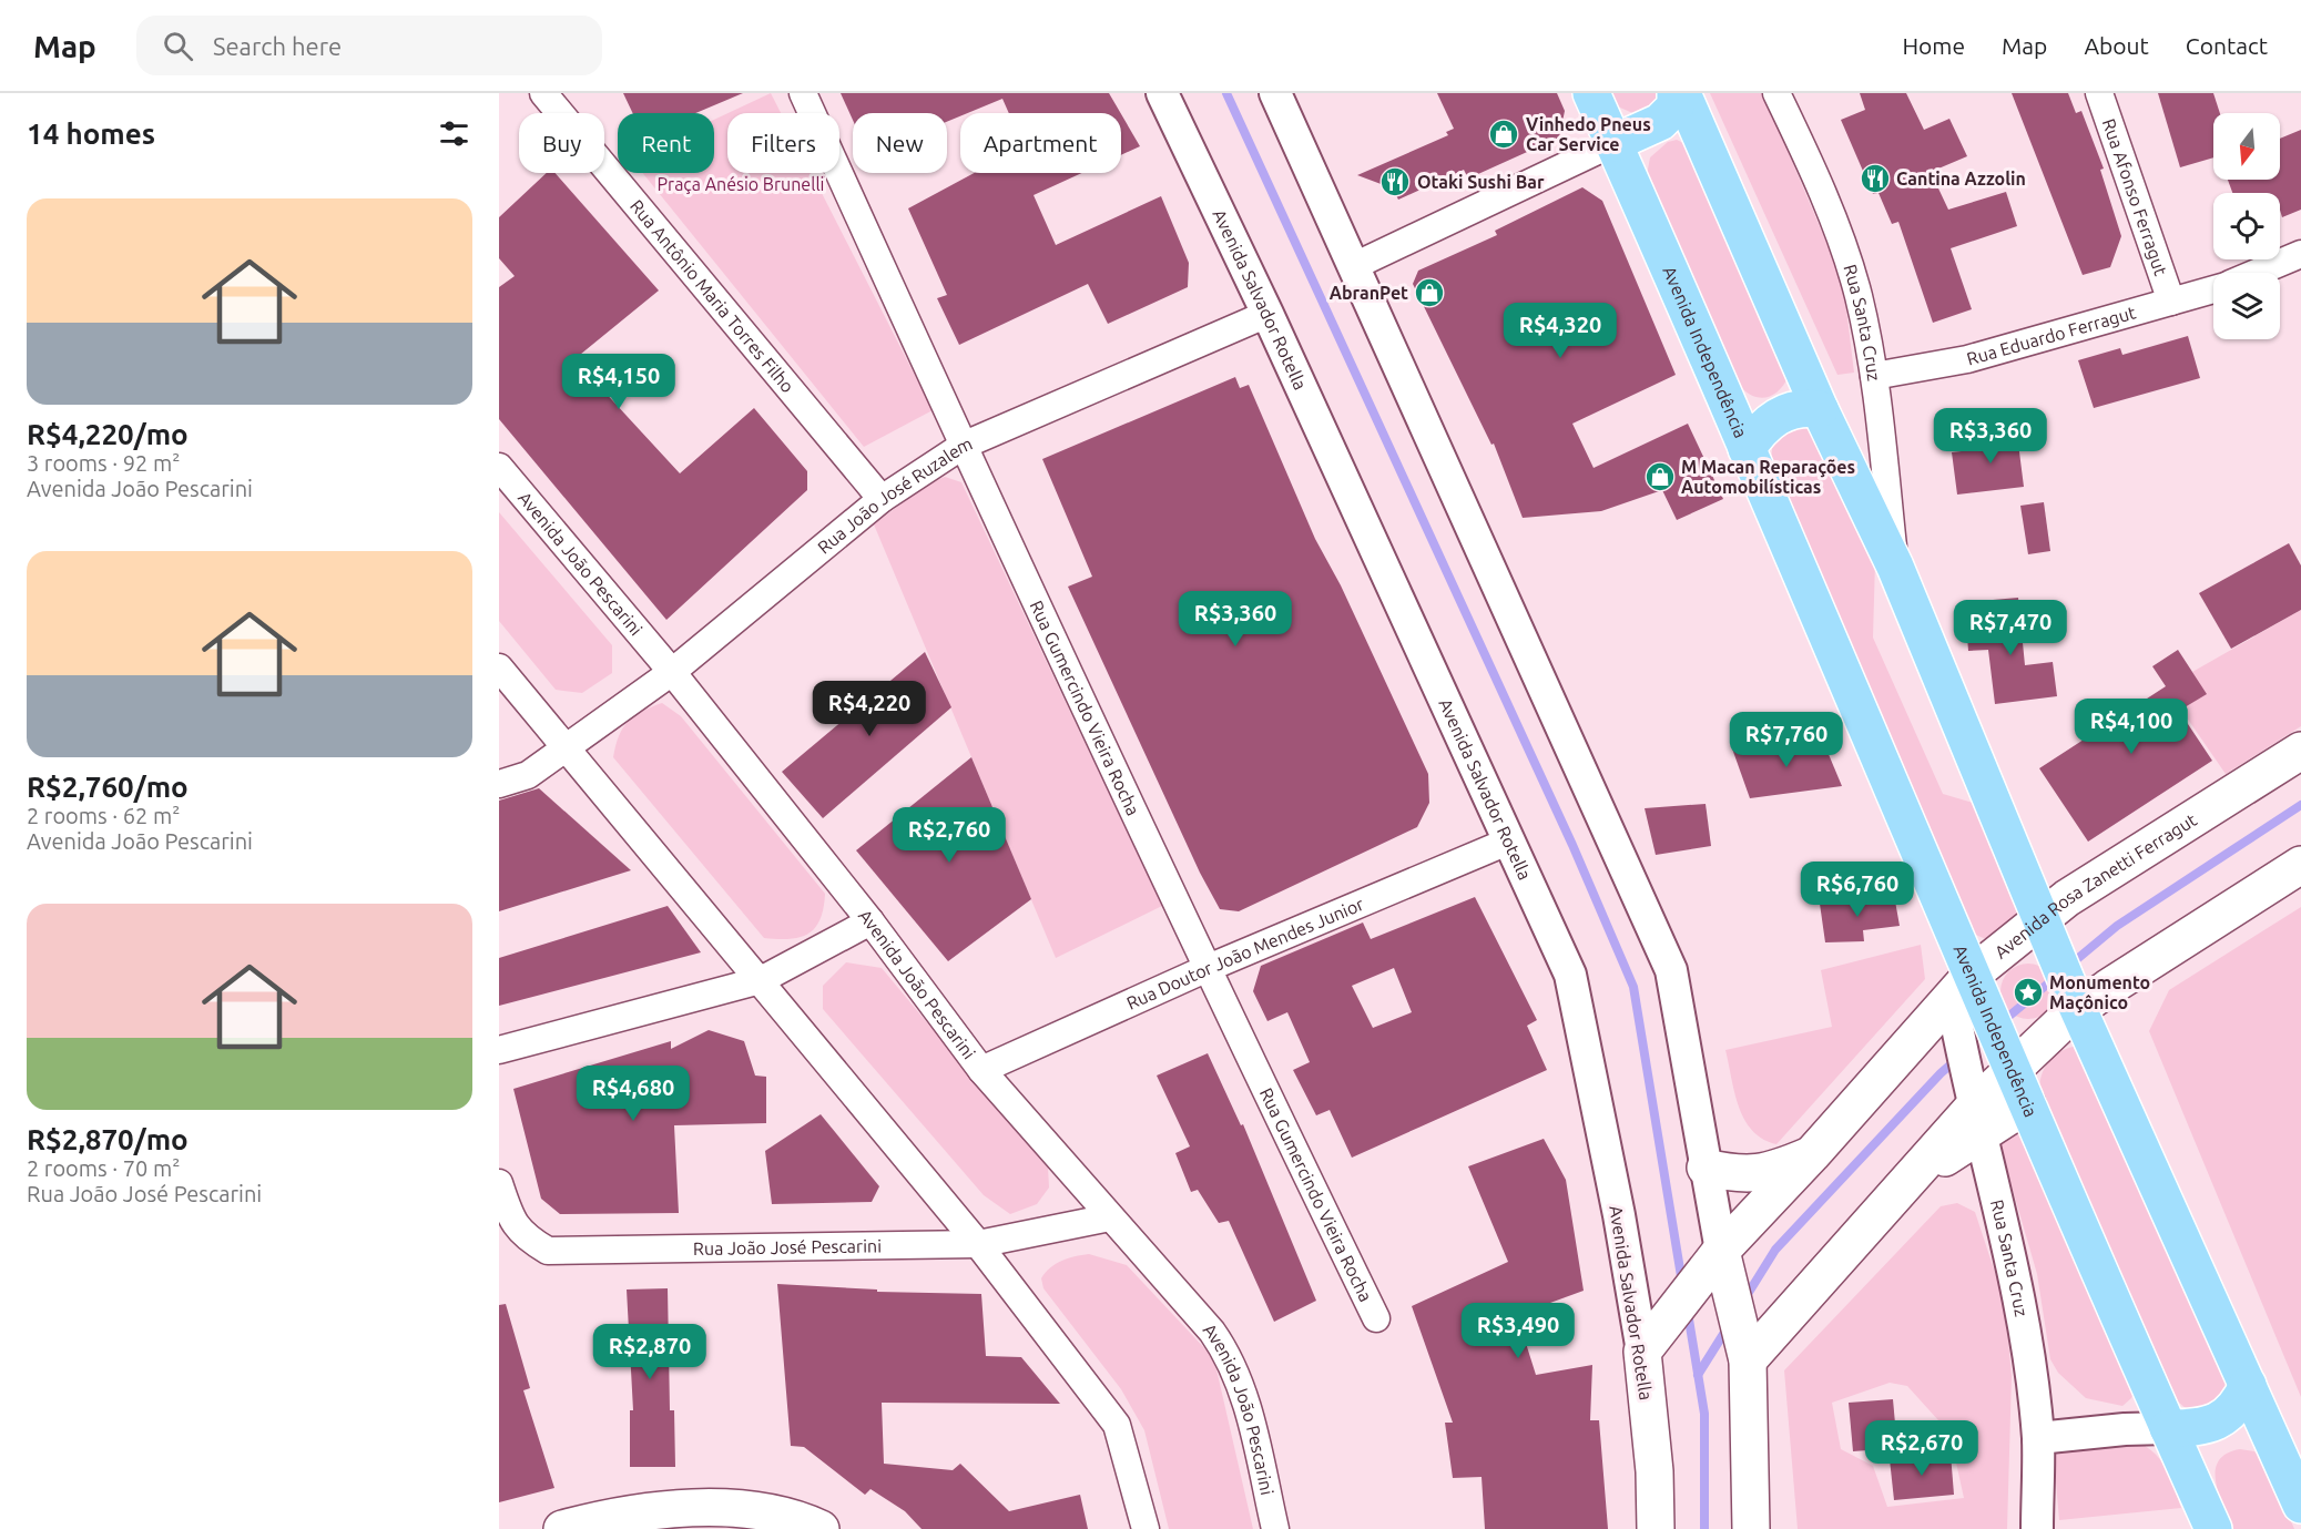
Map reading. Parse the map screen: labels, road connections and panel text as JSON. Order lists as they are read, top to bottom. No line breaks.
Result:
{"streets":{"main road":["Avenida Salvador Rotella","Avenida Independência","Avenida Rosa Zanetti Ferragut"],"street":["Rua Afonso Ferragut","Rua Antônio Maria Torres Filho","Rua Santa Cruz","Rua Eduardo Ferragut","Rua João José Ruzalem","Avenida João Pescarini","Rua Gumercindo Vieira Rocha","Rua Doutor João Mendes Junior","Rua João José Pescarini"]},"crossings":[["Rua Afonso Ferragut","Rua Eduardo Ferragut"],["Rua Antônio Maria Torres Filho","Rua João José Ruzalem"],["Avenida Salvador Rotella","Rua João José Ruzalem"],["Avenida Salvador Rotella","Avenida Rosa Zanetti Ferragut"],["Avenida Salvador Rotella","Rua Doutor João Mendes Junior"],["Rua Santa Cruz","Rua Eduardo Ferragut"],["Rua Santa Cruz","Avenida Independência"],["Rua Santa Cruz","Avenida Rosa Zanetti Ferragut"],["Avenida Independência","Avenida Rosa Zanetti Ferragut"],["Rua João José Ruzalem","Avenida João Pescarini"],["Rua João José Ruzalem","Rua Gumercindo Vieira Rocha"],["Avenida João Pescarini","Rua Doutor João Mendes Junior"],["Avenida João Pescarini","Rua João José Pescarini"],["Rua Gumercindo Vieira Rocha","Rua Doutor João Mendes Junior"]],"parks":["Praça Anésio Brunelli"],"places":{"shop":["Vinhedo Pneus Car Service","AbranPet","M Macan Reparações Automobilísticas"],"restaurant":["Cantina Azzolin","Otaki Sushi Bar"],"place":["Monumento Maçônico"]},"north":"bottom","page":{"header":"Map","search":"Search here","nav":["Home","Map","About","Contact"],"heading":"14 homes","chip":["Buy","Rent","Filters","New","Apartment"],"list":[{"name":"R$4,220/mo","note":"3 rooms · 92 m² · Avenida João Pescarini"},{"name":"R$2,760/mo","note":"2 rooms · 62 m² · Avenida João Pescarini"},{"name":"R$2,870/mo","note":"2 rooms · 70 m² · Rua João José Pescarini"}],"price":["R$4,320","R$4,150","R$3,360","R$3,360","R$7,470","R$4,220","R$4,100","R$7,760","R$2,760","R$6,760","R$4,680","R$3,490","R$2,870","R$2,670"]}}
